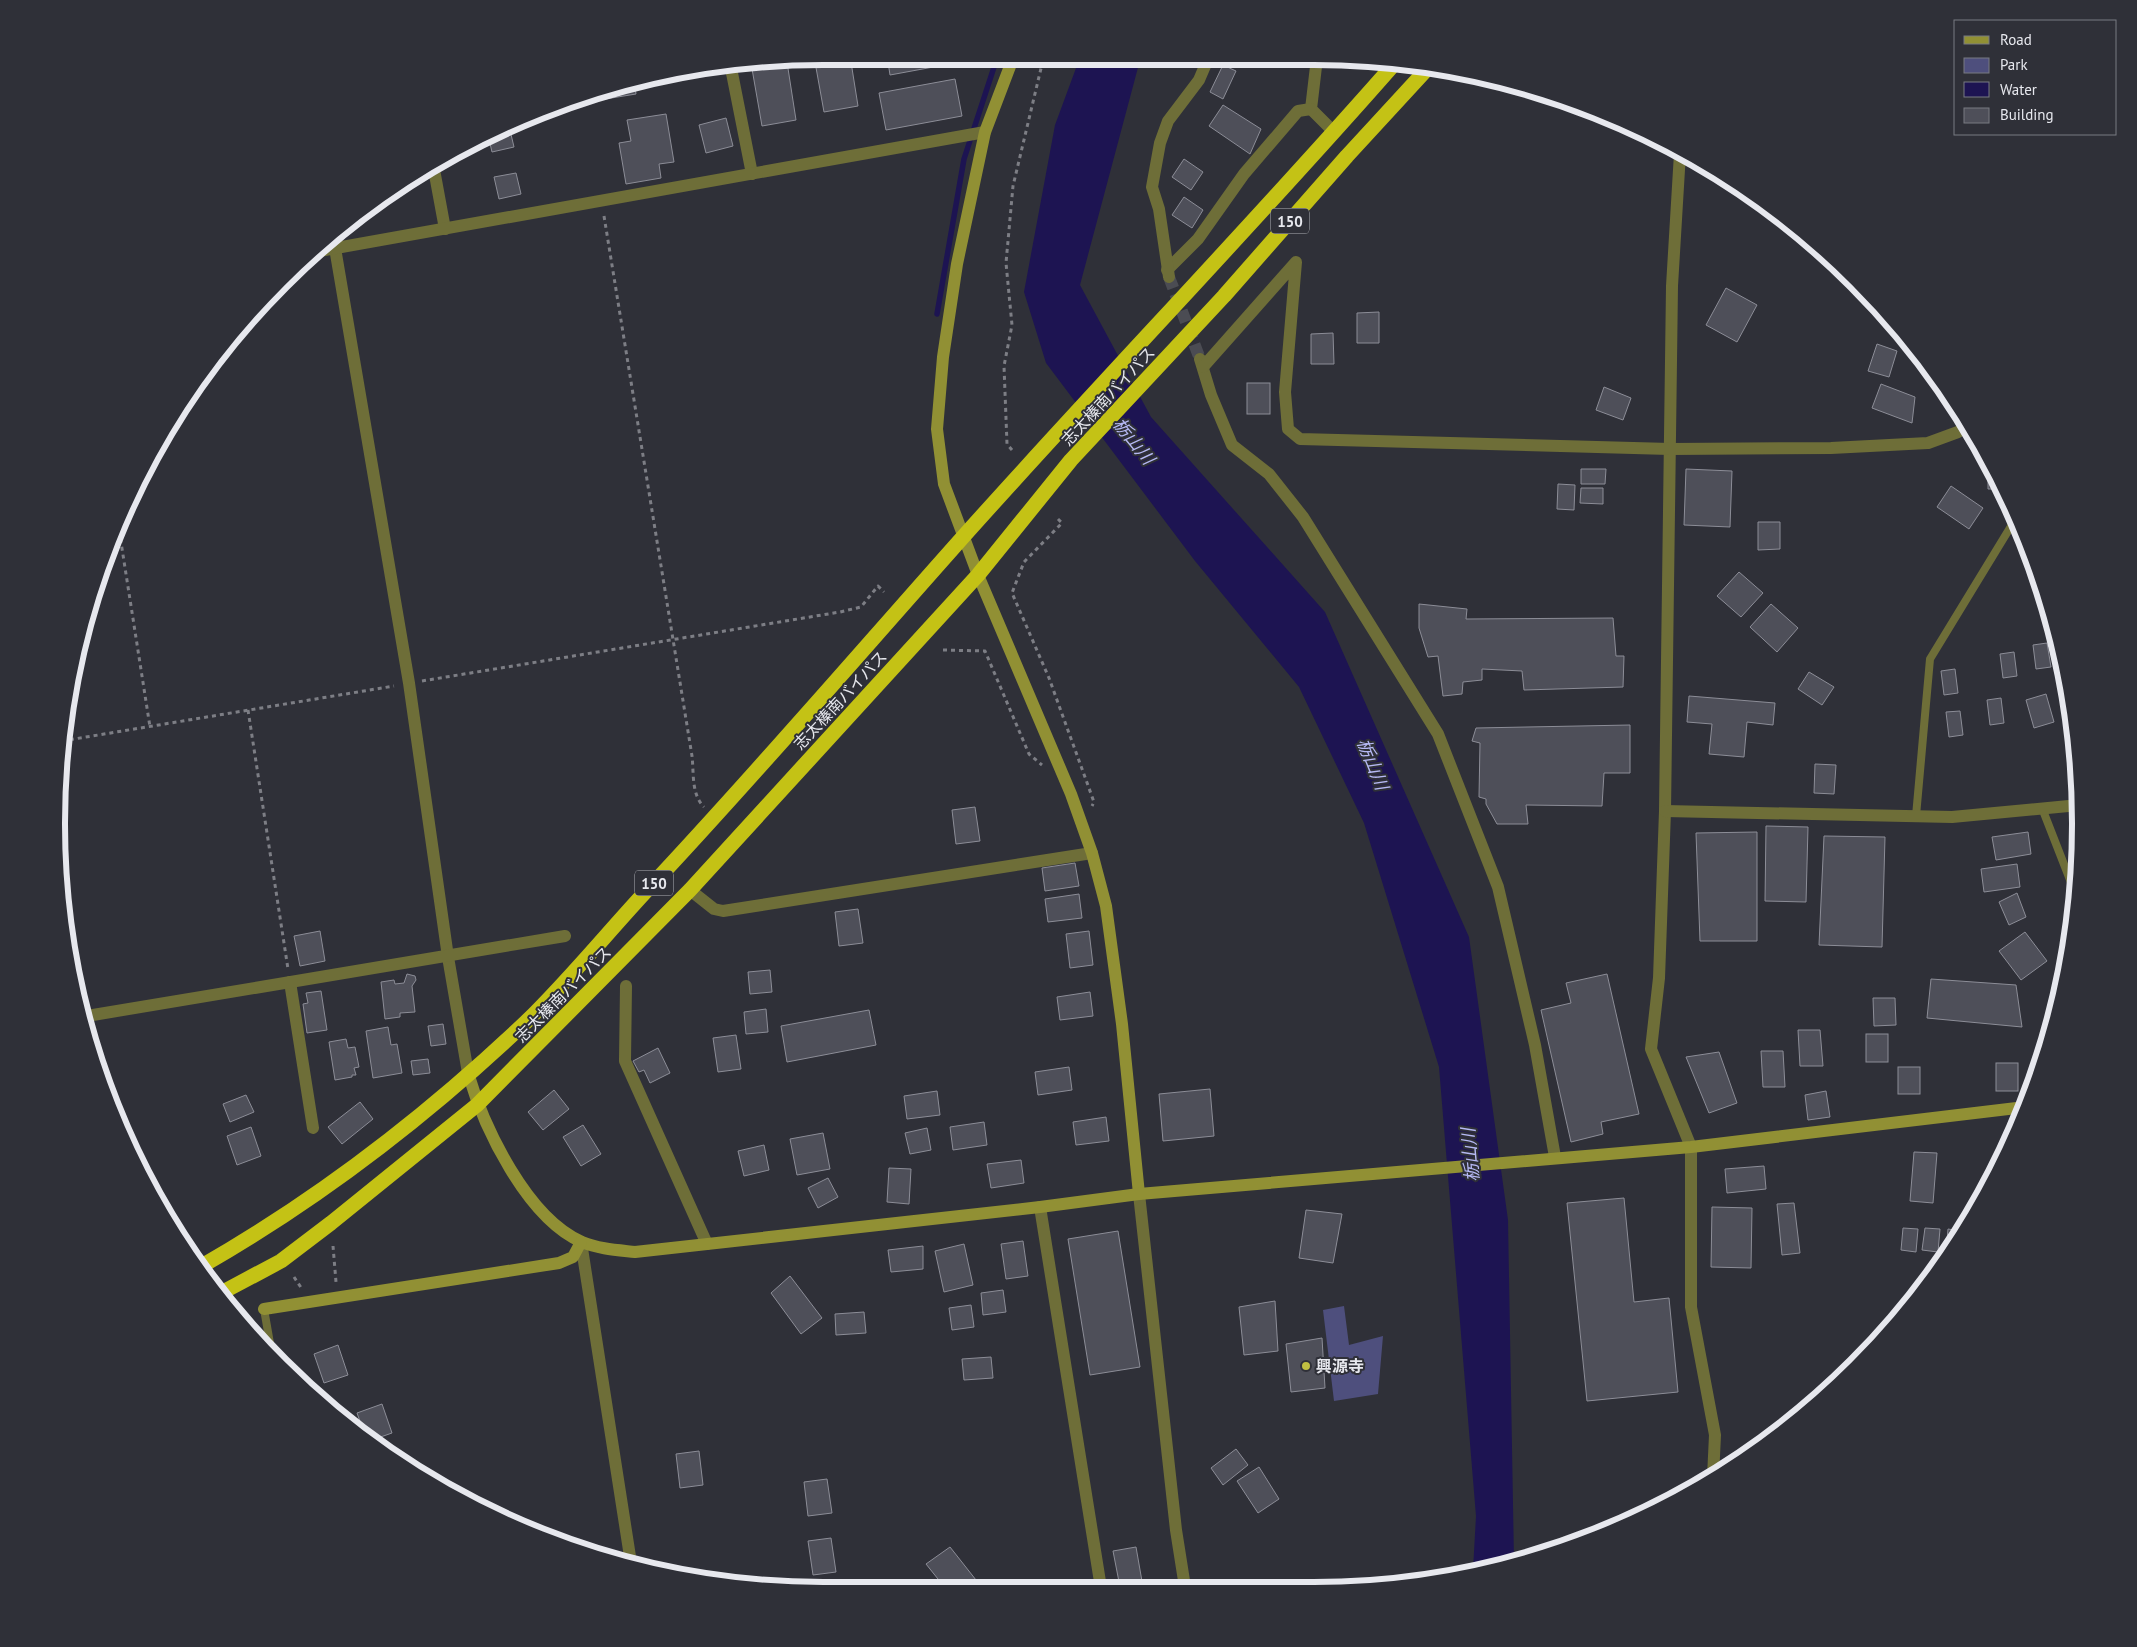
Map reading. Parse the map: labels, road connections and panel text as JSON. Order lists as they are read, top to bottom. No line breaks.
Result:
{"streets":{"highway":["150","志太榛南バイパス"]},"water":["栃山川"],"places":["興源寺"],"legend":["Road","Park","Water","Building"]}
